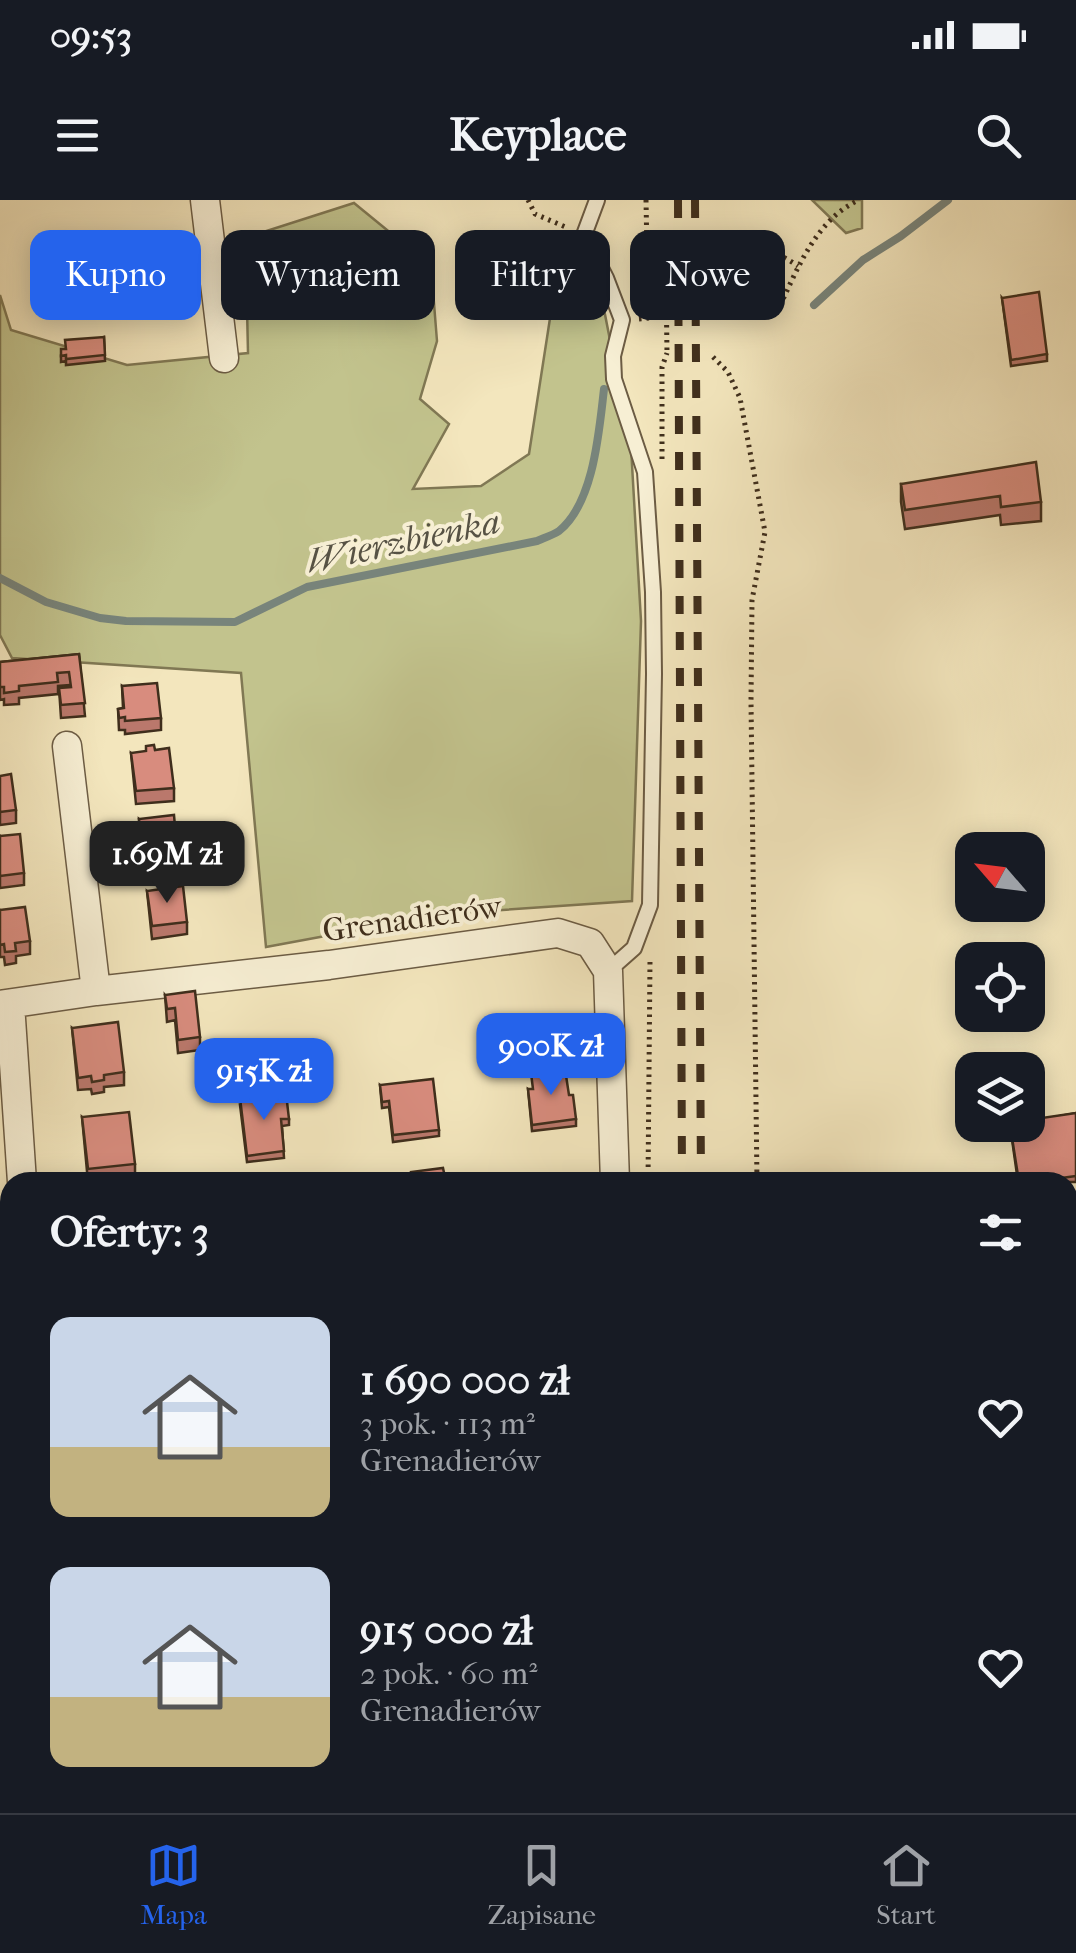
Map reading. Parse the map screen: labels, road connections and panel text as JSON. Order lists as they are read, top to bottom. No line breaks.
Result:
{"streets":{"street":["Grenadierów"]},"water":["Wierzbienka"],"north":"top left","page":{"status":"09:53","header":"Keyplace","chip":["Kupno","Wynajem","Filtry","Nowe"],"price":["1.69M zł","900K zł","915K zł"],"heading":"Oferty: 3","list":[{"name":"1 690 000 zł","note":"3 pok. · 113 m² · Grenadierów"},{"name":"915 000 zł","note":"2 pok. · 60 m² · Grenadierów"}],"tabs":["Mapa","Zapisane","Start"]}}
